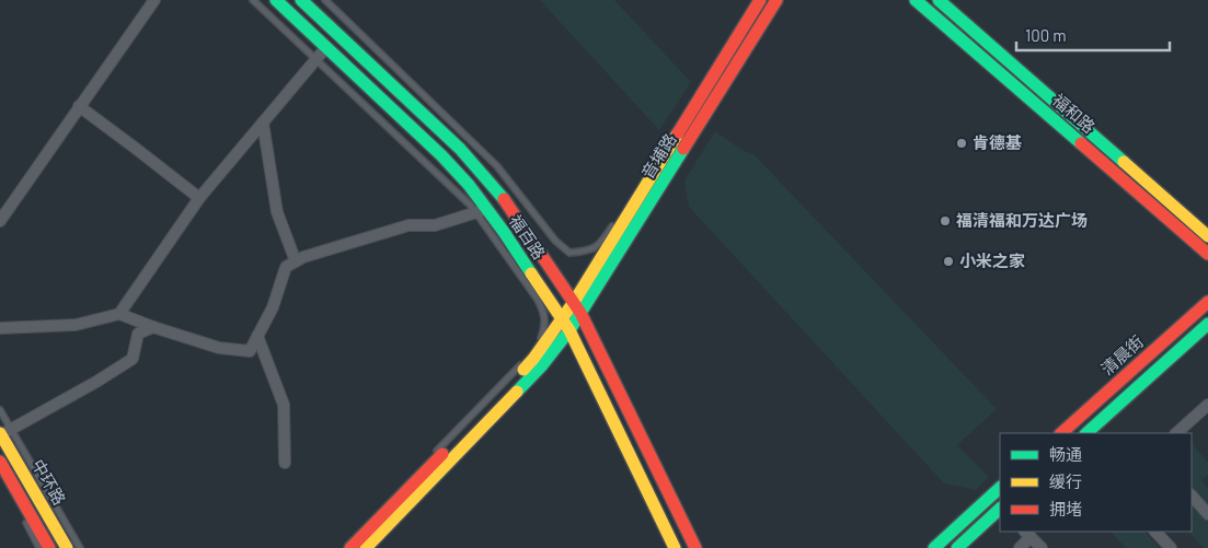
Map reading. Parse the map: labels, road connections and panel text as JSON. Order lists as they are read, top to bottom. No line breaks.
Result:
{"streets":{"street":["福和路","音埔路","福百路","清晨街","中环路"]},"crossings":[["音埔路","福百路"]],"places":["肯德基","福清福和万达广场","小米之家"],"legend":["畅通","缓行","拥堵"],"scale_bar":"100 m"}
